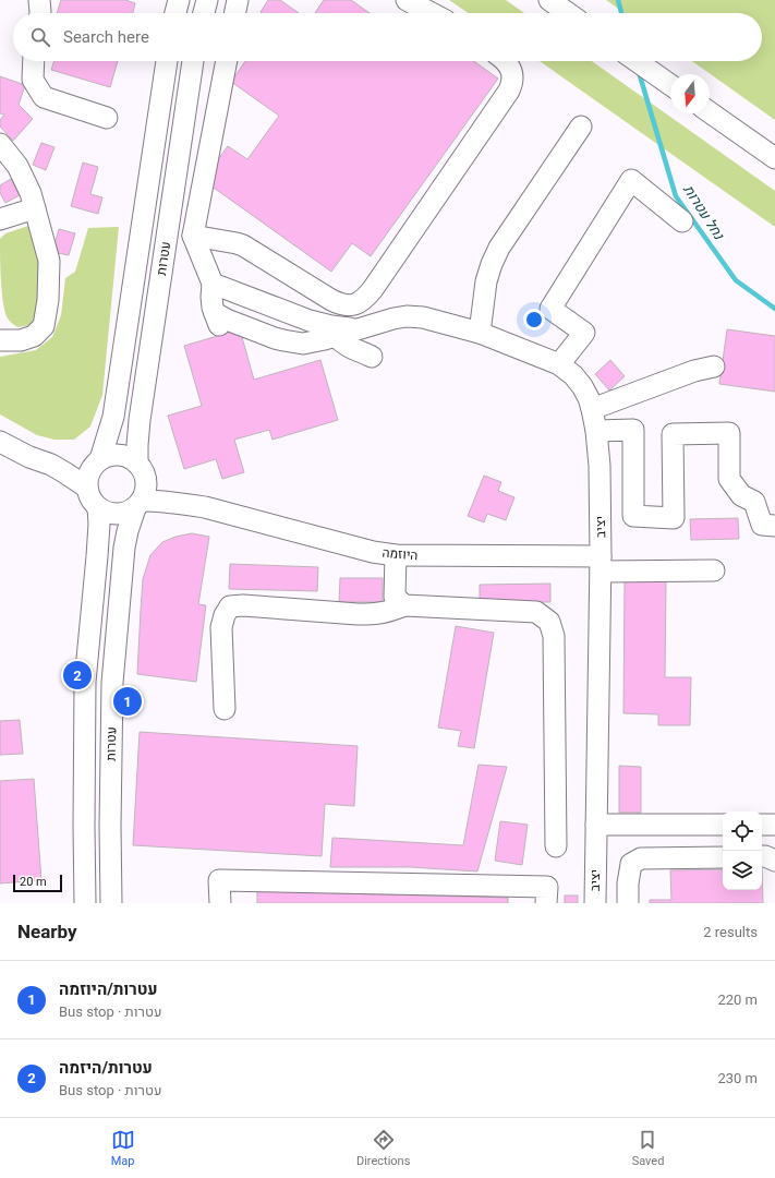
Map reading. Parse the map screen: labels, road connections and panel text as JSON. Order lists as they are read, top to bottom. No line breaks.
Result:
{"streets":{"street":["עטרות","יציב","היוזמה"]},"crossings":[["עטרות","היוזמה"],["יציב","היוזמה"]],"water":["נחל עטרות"],"scale_bar":"20 m","north":"bottom","page":{"search":"Search here","pins":["2","1"],"scale":"20 m","heading":["Nearby","2 results"],"list":[{"mark":"1","name":"עטרות/היוזמה","note":"Bus stop · עטרות","value":"220 m"},{"mark":"2","name":"עטרות/היזמה","note":"Bus stop · עטרות","value":"230 m"}],"nav":["Map","Directions","Saved"]}}
